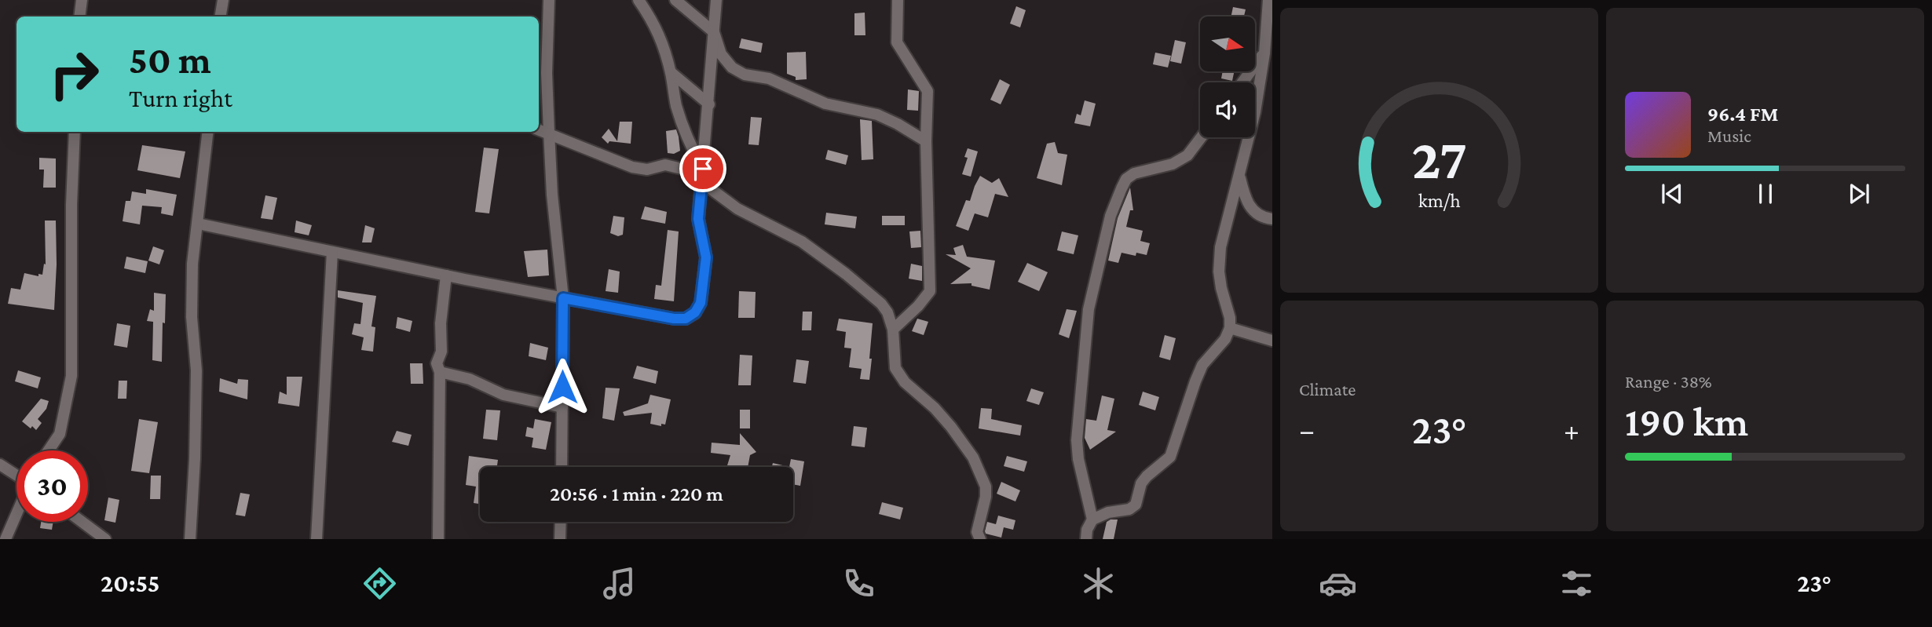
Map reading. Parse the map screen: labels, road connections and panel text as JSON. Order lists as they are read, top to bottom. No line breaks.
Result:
{"north":"right","page":{"turn":["50 m","Turn right"],"song":["96.4 FM","Music"],"tile":["Climate",["Range · 38%","190 km"]],"heat":["−","23°","+"],"limit":"30","trip":"20:56 · 1 min · 220 m","tabs":["20:55","23°"],"gauge":["27","km/h"]}}
